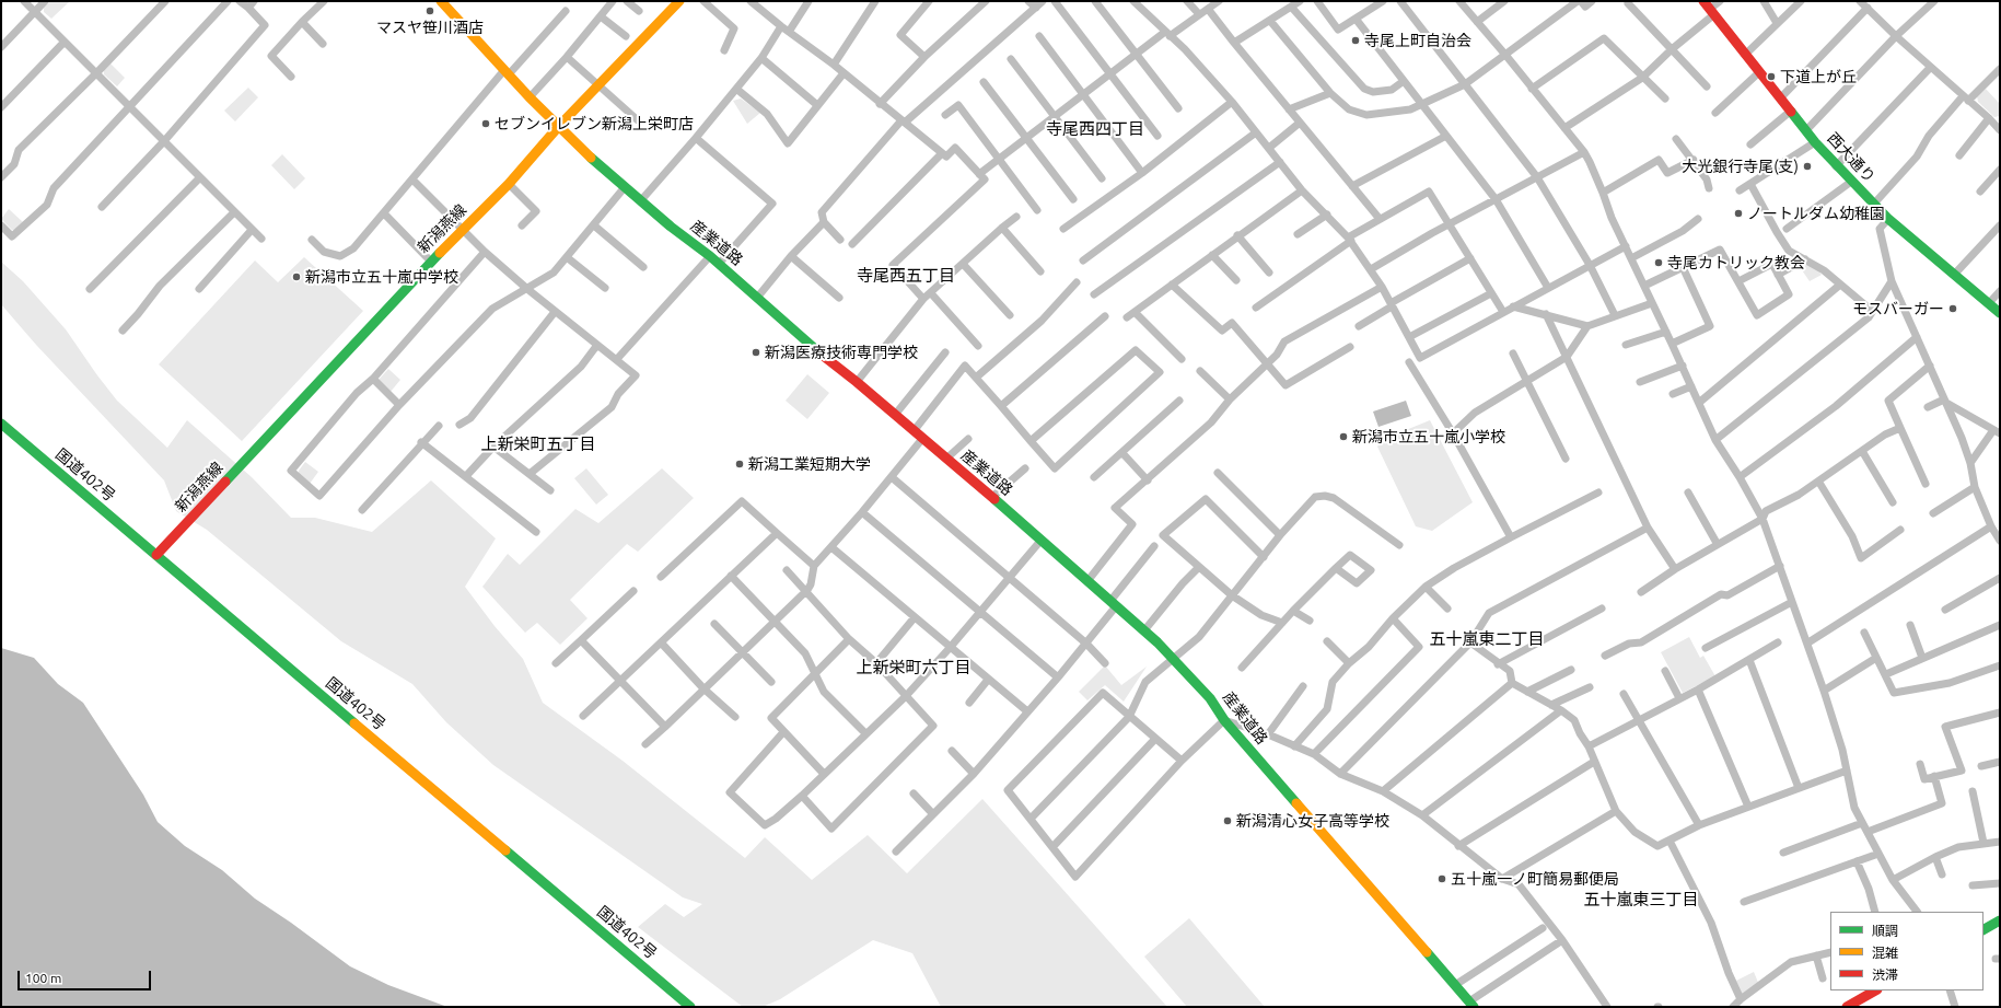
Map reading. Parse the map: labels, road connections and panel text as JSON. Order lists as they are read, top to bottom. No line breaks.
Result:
{"streets":{"main road":["西大通り","新潟燕線","産業道路","国道402号"]},"crossings":[["新潟燕線","産業道路"],["新潟燕線","国道402号"]],"districts":["寺尾西四丁目","寺尾西五丁目","上新栄町五丁目","五十嵐東二丁目","上新栄町六丁目","五十嵐東三丁目"],"places":["マスヤ笹川酒店","寺尾上町自治会","下道上が丘","セブンイレブン新潟上栄町店","大光銀行寺尾(支)","ノートルダム幼稚園","寺尾カトリック教会","新潟市立五十嵐中学校","モスバーガー","新潟医療技術専門学校","新潟市立五十嵐小学校","新潟工業短期大学","新潟清心女子高等学校","五十嵐一ノ町簡易郵便局"],"legend":["順調","混雑","渋滞"],"scale_bar":"100 m"}
